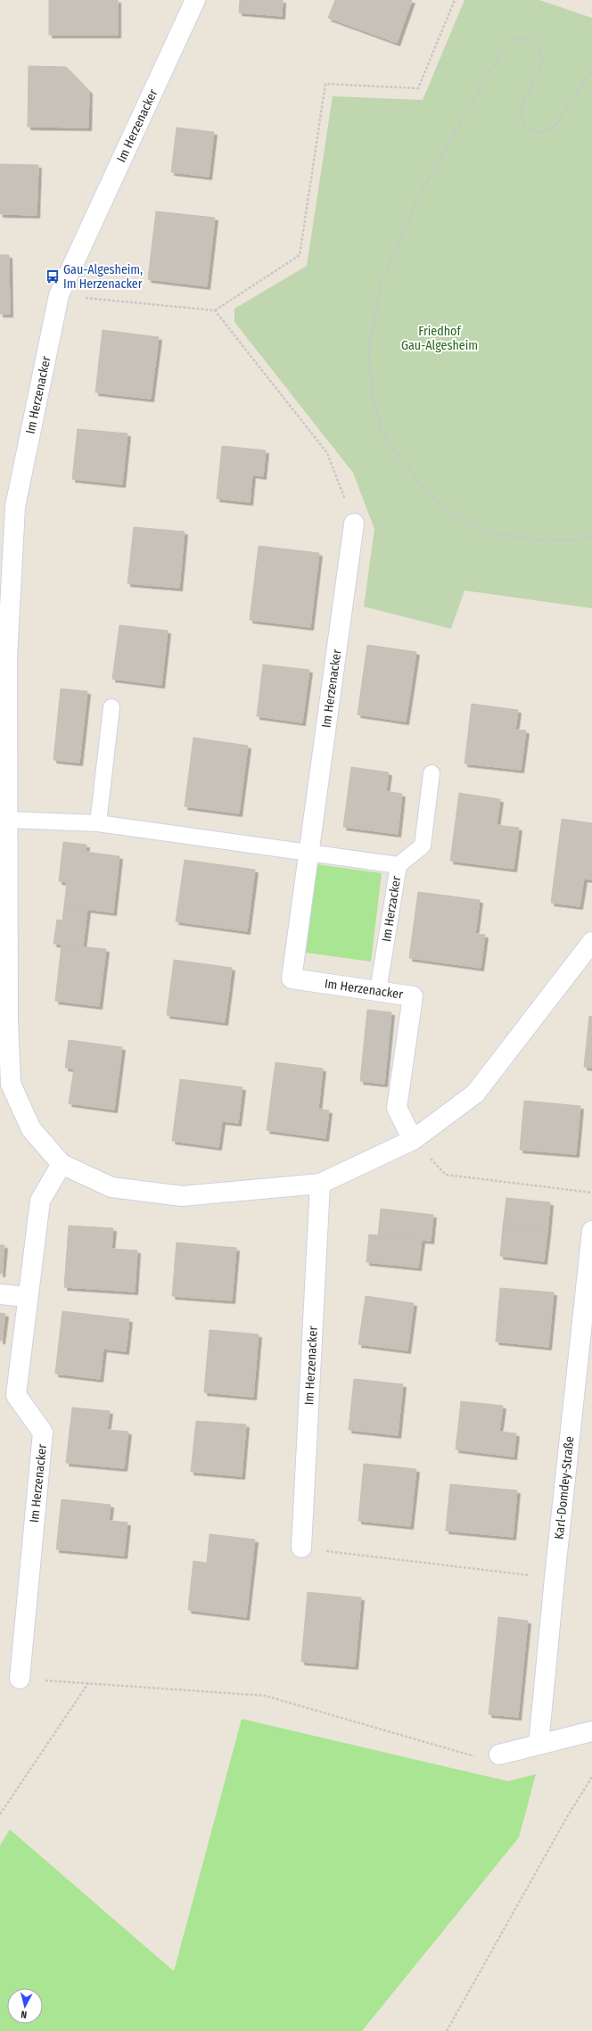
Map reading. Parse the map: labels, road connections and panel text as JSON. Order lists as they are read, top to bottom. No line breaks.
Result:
{"streets":{"street":["Im Herzenacker","Karl-Domdey-Straße"],"lane":["Im Herzacker"]},"crossings":[["Im Herzenacker","Im Herzacker"]],"parks":["Friedhof Gau-Algesheim"],"places":{"bus stop":["Gau-Algesheim, Im Herzenacker"]},"north":"bottom"}
